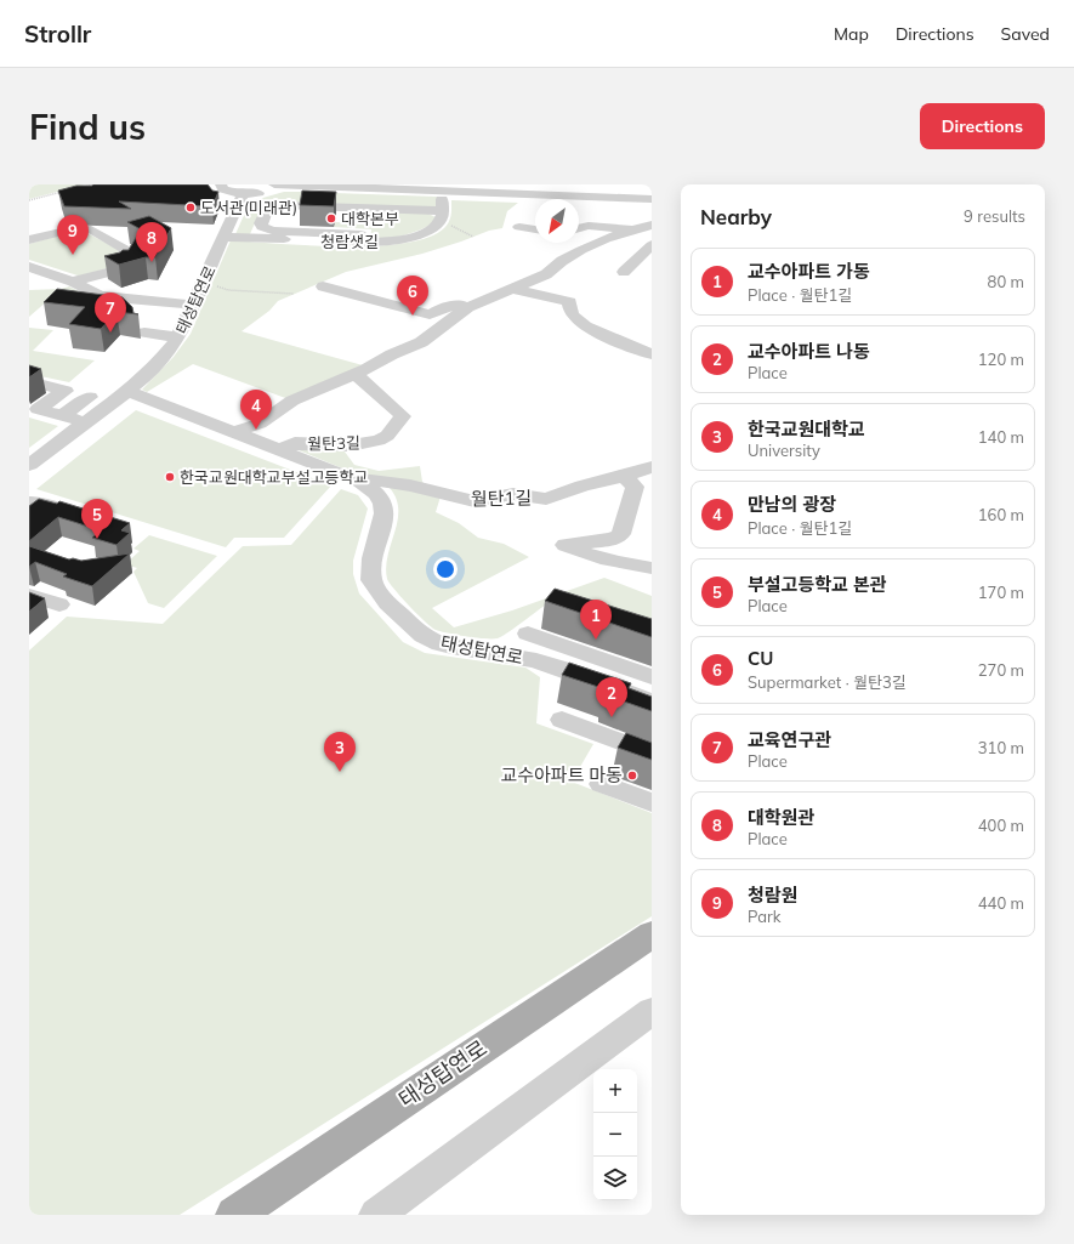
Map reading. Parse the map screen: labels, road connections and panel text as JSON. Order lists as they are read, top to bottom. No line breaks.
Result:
{"streets":{"main road":["태성탑연로"],"street":["청람샛길","월탄3길","월탄1길"]},"crossings":[["청람샛길","태성탑연로"],["태성탑연로","월탄3길"],["태성탑연로","월탄1길"]],"places":["도서관(미래관)","대학본부","한국교원대학교부설고등학교","교수아파트 마동"],"north":"bottom left","page":{"header":"Strollr","nav":["Map","Directions","Saved"],"buttons":"Directions","title":"Find us","heading":["Nearby","9 results"],"pins":["9","8","6","7","4","5","1","2","3"],"list":[{"mark":"1","name":"교수아파트 가동","note":"Place · 월탄1길","value":"80 m"},{"mark":"2","name":"교수아파트 나동","note":"Place","value":"120 m"},{"mark":"3","name":"한국교원대학교","note":"University","value":"140 m"},{"mark":"4","name":"만남의 광장","note":"Place · 월탄1길","value":"160 m"},{"mark":"5","name":"부설고등학교 본관","note":"Place","value":"170 m"},{"mark":"6","name":"CU","note":"Supermarket · 월탄3길","value":"270 m"},{"mark":"7","name":"교육연구관","note":"Place","value":"310 m"},{"mark":"8","name":"대학원관","note":"Place","value":"400 m"},{"mark":"9","name":"청람원","note":"Park","value":"440 m"}],"map_buttons":["+","−"]}}
